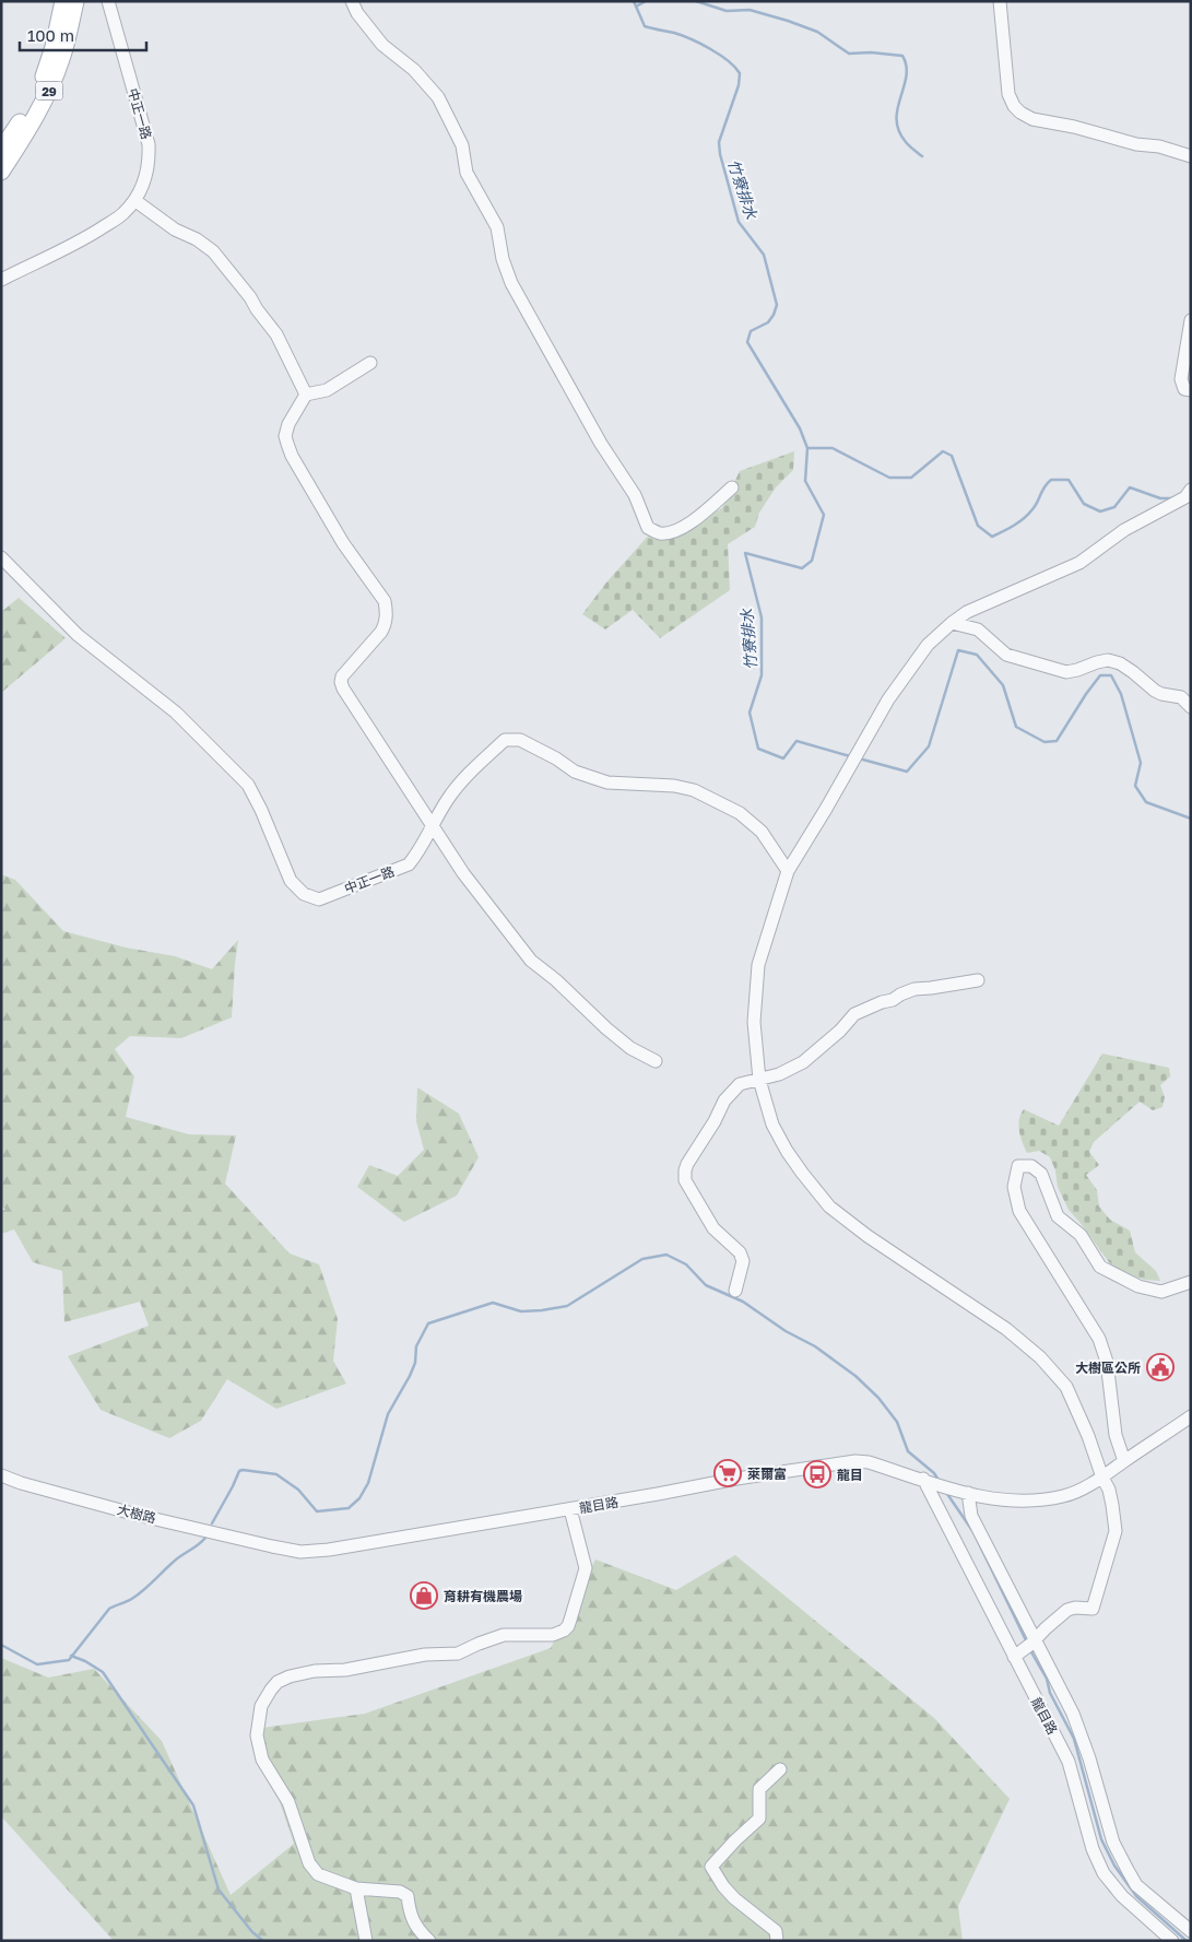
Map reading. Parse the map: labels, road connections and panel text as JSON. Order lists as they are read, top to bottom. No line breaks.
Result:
{"streets":{"main road":["29"],"street":["中正一路","龍目路","大樹路"]},"crossings":[["龍目路","大樹路"]],"water":["竹寮排水"],"places":{"public building":["大樹區公所"],"supermarket":["萊爾富"],"bus stop":["龍目"],"shop":["育耕有機農場"]},"scale_bar":"100 m"}
